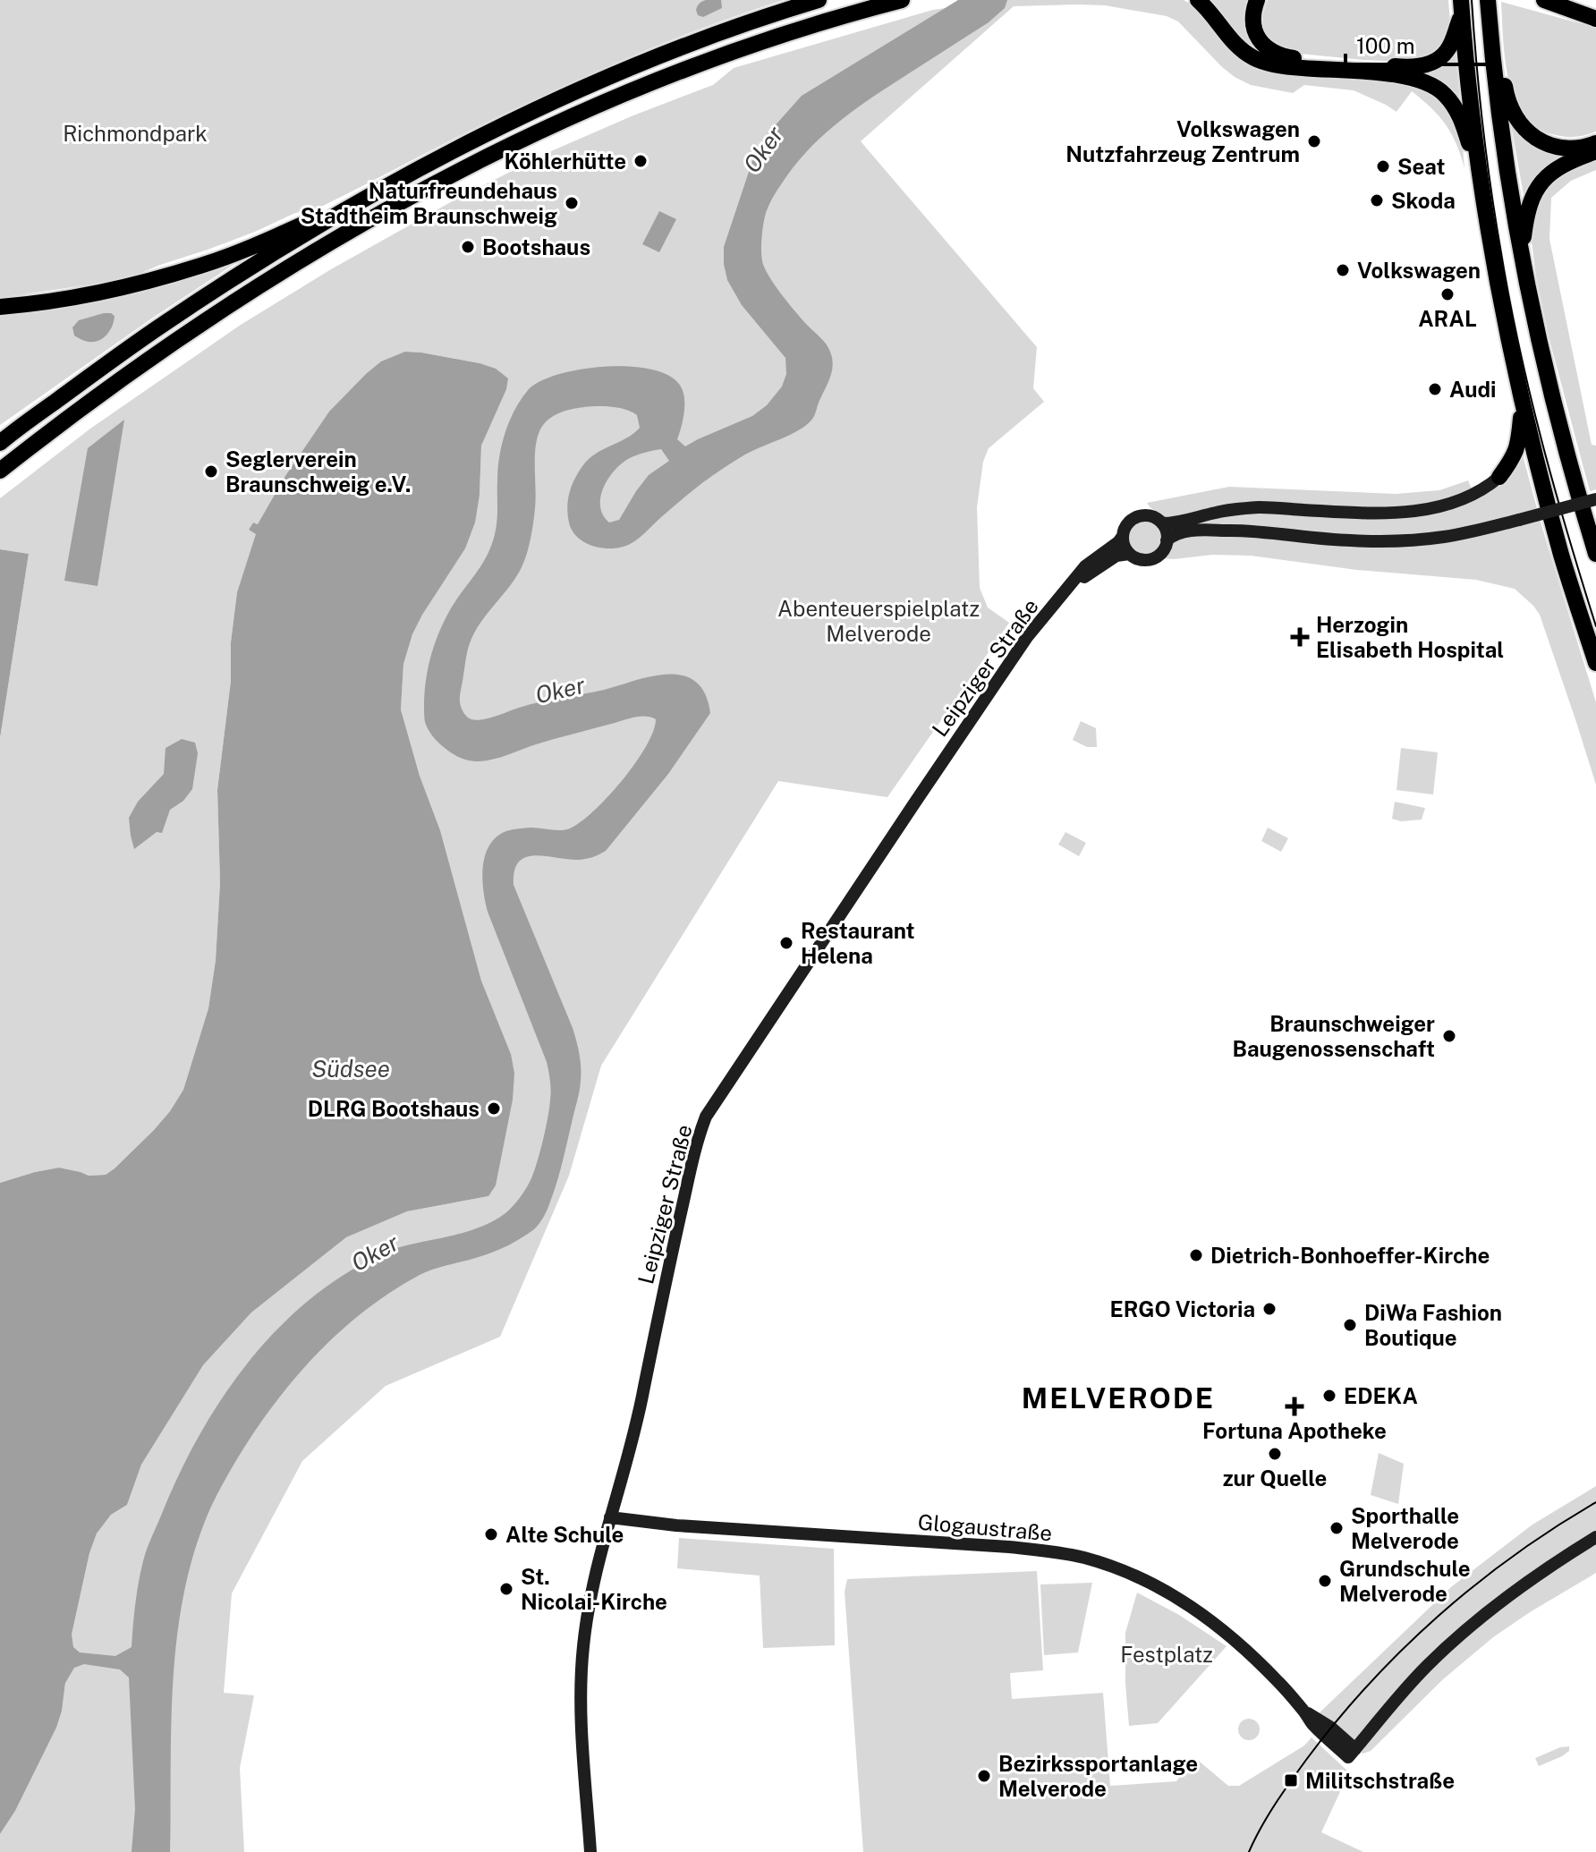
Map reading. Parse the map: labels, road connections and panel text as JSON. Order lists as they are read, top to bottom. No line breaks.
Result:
{"streets":{"street":["Leipziger Straße","Glogaustraße"]},"crossings":[["Leipziger Straße","Glogaustraße"]],"districts":["MELVERODE"],"water":["Oker","Südsee"],"parks":["Richmondpark","Abenteuerspielplatz Melverode","Festplatz"],"places":{"other":["Volkswagen Nutzfahrzeug Zentrum","Köhlerhütte","Seat","Skoda","Naturfreundehaus Stadtheim Braunschweig","Bootshaus","Volkswagen","ARAL","Audi","Seglerverein Braunschweig e.V.","Restaurant Helena","Braunschweiger Baugenossenschaft","DLRG Bootshaus","Dietrich-Bonhoeffer-Kirche","ERGO Victoria","DiWa Fashion Boutique","EDEKA","zur Quelle","Sporthalle Melverode","Alte Schule","Grundschule Melverode","St. Nicolai-Kirche","Bezirkssportanlage Melverode"],"health":["Herzogin Elisabeth Hospital","Fortuna Apotheke"],"transit":["Militschstraße"]},"scale_bar":"100 m"}
